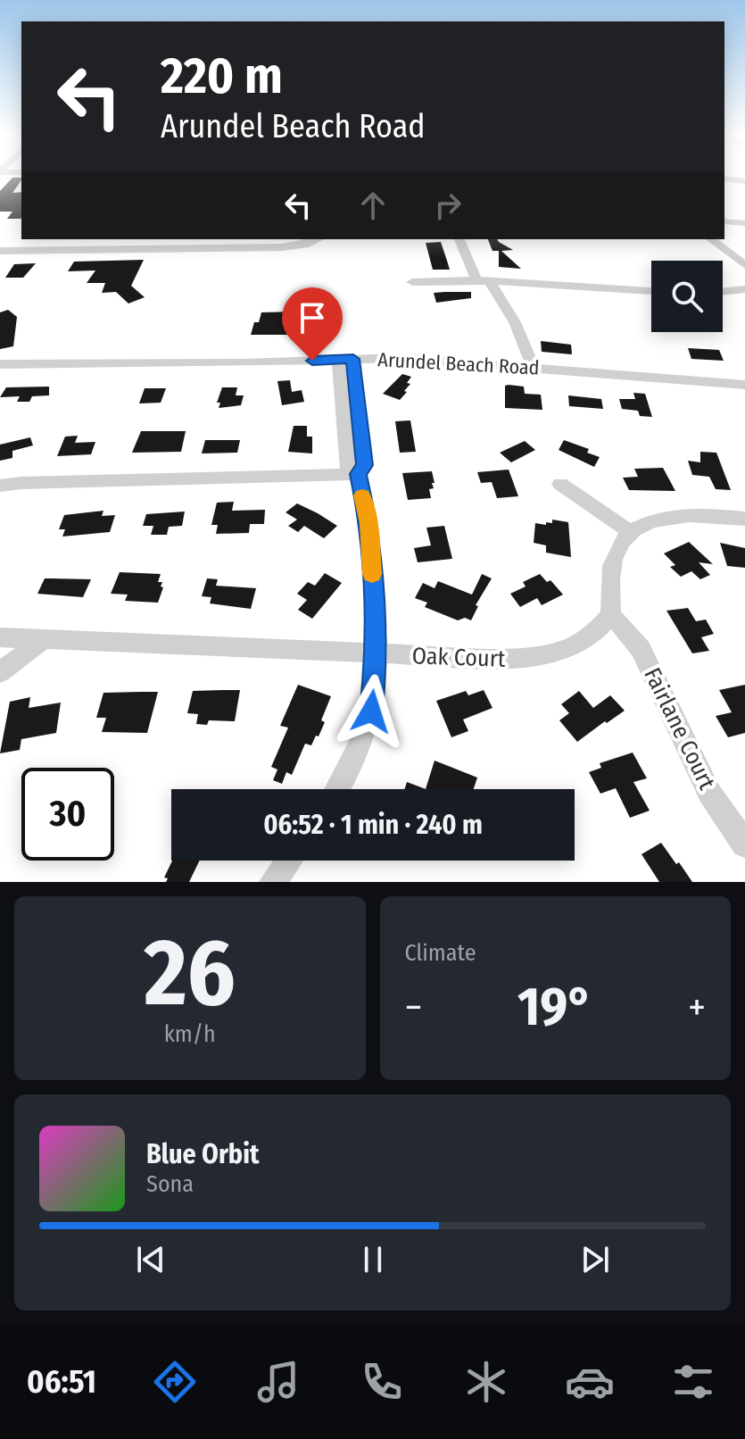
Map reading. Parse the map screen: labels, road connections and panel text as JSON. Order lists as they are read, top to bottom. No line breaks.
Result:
{"streets":{"street":["Arundel Beach Road","Oak Court","Fairlane Court"]},"crossings":[["Oak Court","Fairlane Court"]],"page":{"turn":["220 m","Arundel Beach Road"],"limit":"30","trip":"06:52 · 1 min · 240 m","tile":[["26","km/h"],"Climate"],"heat":["−","19°","+"],"song":["Blue Orbit","Sona"],"tabs":"06:51"}}
